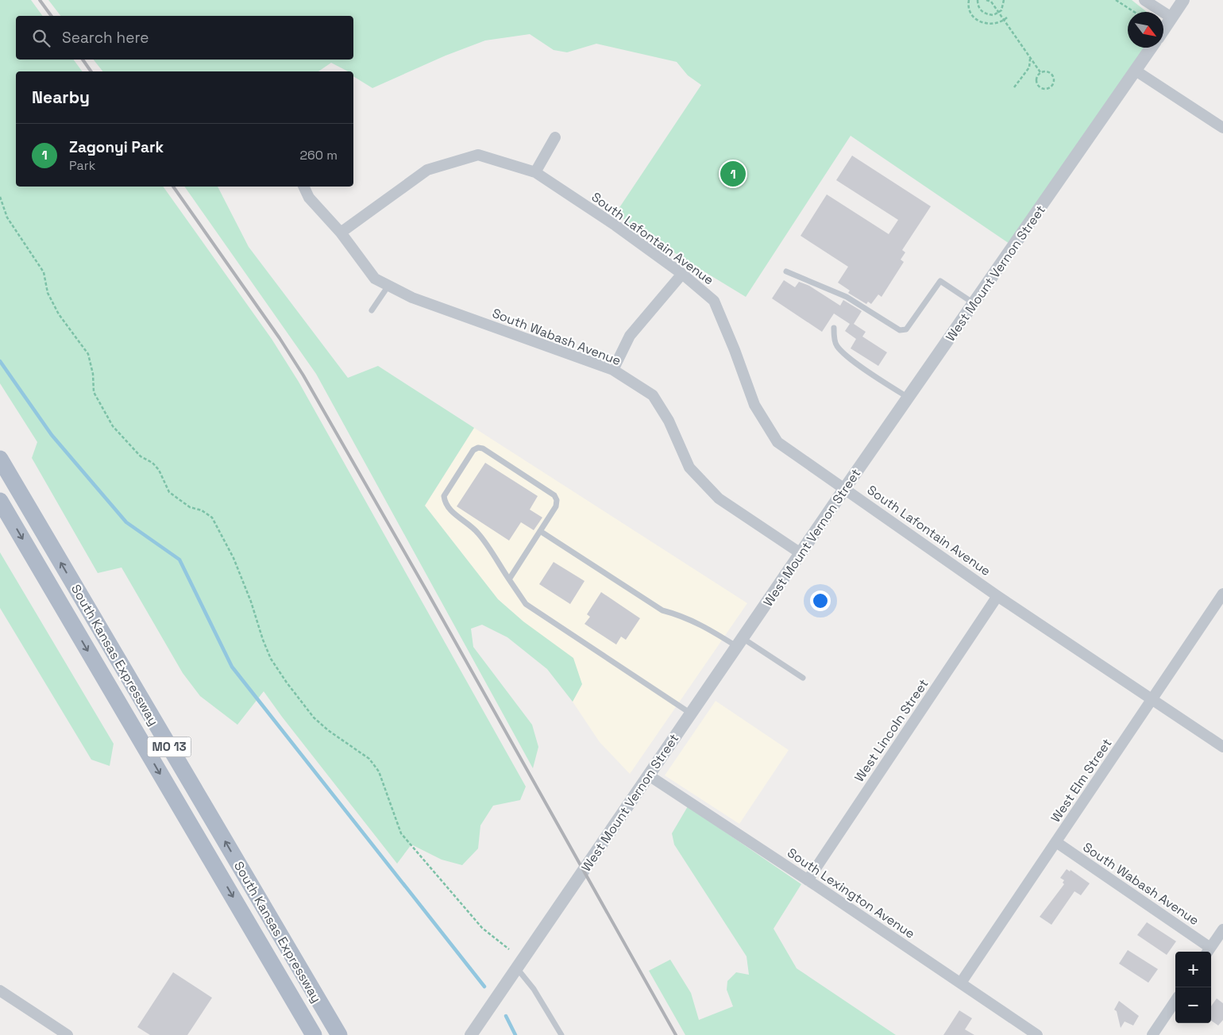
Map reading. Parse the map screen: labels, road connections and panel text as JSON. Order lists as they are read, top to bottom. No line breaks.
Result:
{"streets":{"main road":["South Kansas Expressway","MO 13"],"street":["South Lafontain Avenue","West Mount Vernon Street","South Wabash Avenue","West Lincoln Street","West Elm Street","South Lexington Avenue"]},"crossings":[["South Lafontain Avenue","West Mount Vernon Street"],["South Lafontain Avenue","South Wabash Avenue"],["South Lafontain Avenue","West Lincoln Street"],["South Lafontain Avenue","West Elm Street"],["West Mount Vernon Street","South Wabash Avenue"],["West Mount Vernon Street","South Lexington Avenue"],["South Wabash Avenue","West Elm Street"],["West Lincoln Street","South Lexington Avenue"],["West Elm Street","South Lexington Avenue"]],"north":"bottom right","page":{"search":"Search here","heading":"Nearby","list":[{"mark":"1","name":"Zagonyi Park","note":"Park","value":"260 m"}],"pins":"1","map_buttons":["+","−"]}}
